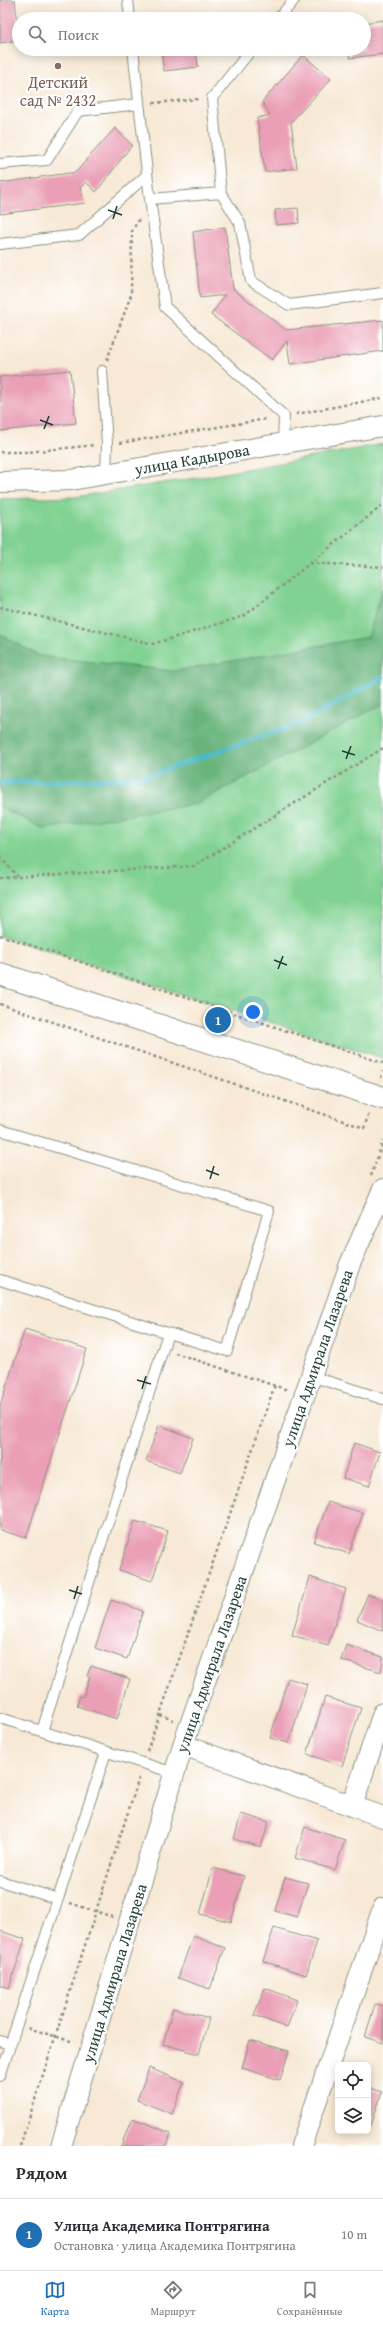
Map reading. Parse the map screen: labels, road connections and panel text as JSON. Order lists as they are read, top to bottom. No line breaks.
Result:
{"streets":{"street":["улица Кадырова","улица Адмирала Лазарева"]},"places":["Детский сад № 2432"],"page":{"search":"Поиск","pins":"1","heading":"Рядом","list":[{"mark":"1","name":"Улица Академика Понтрягина","note":"Остановка · улица Академика Понтрягина","value":"10 m"}],"nav":["Карта","Маршрут","Сохранённые"]}}
